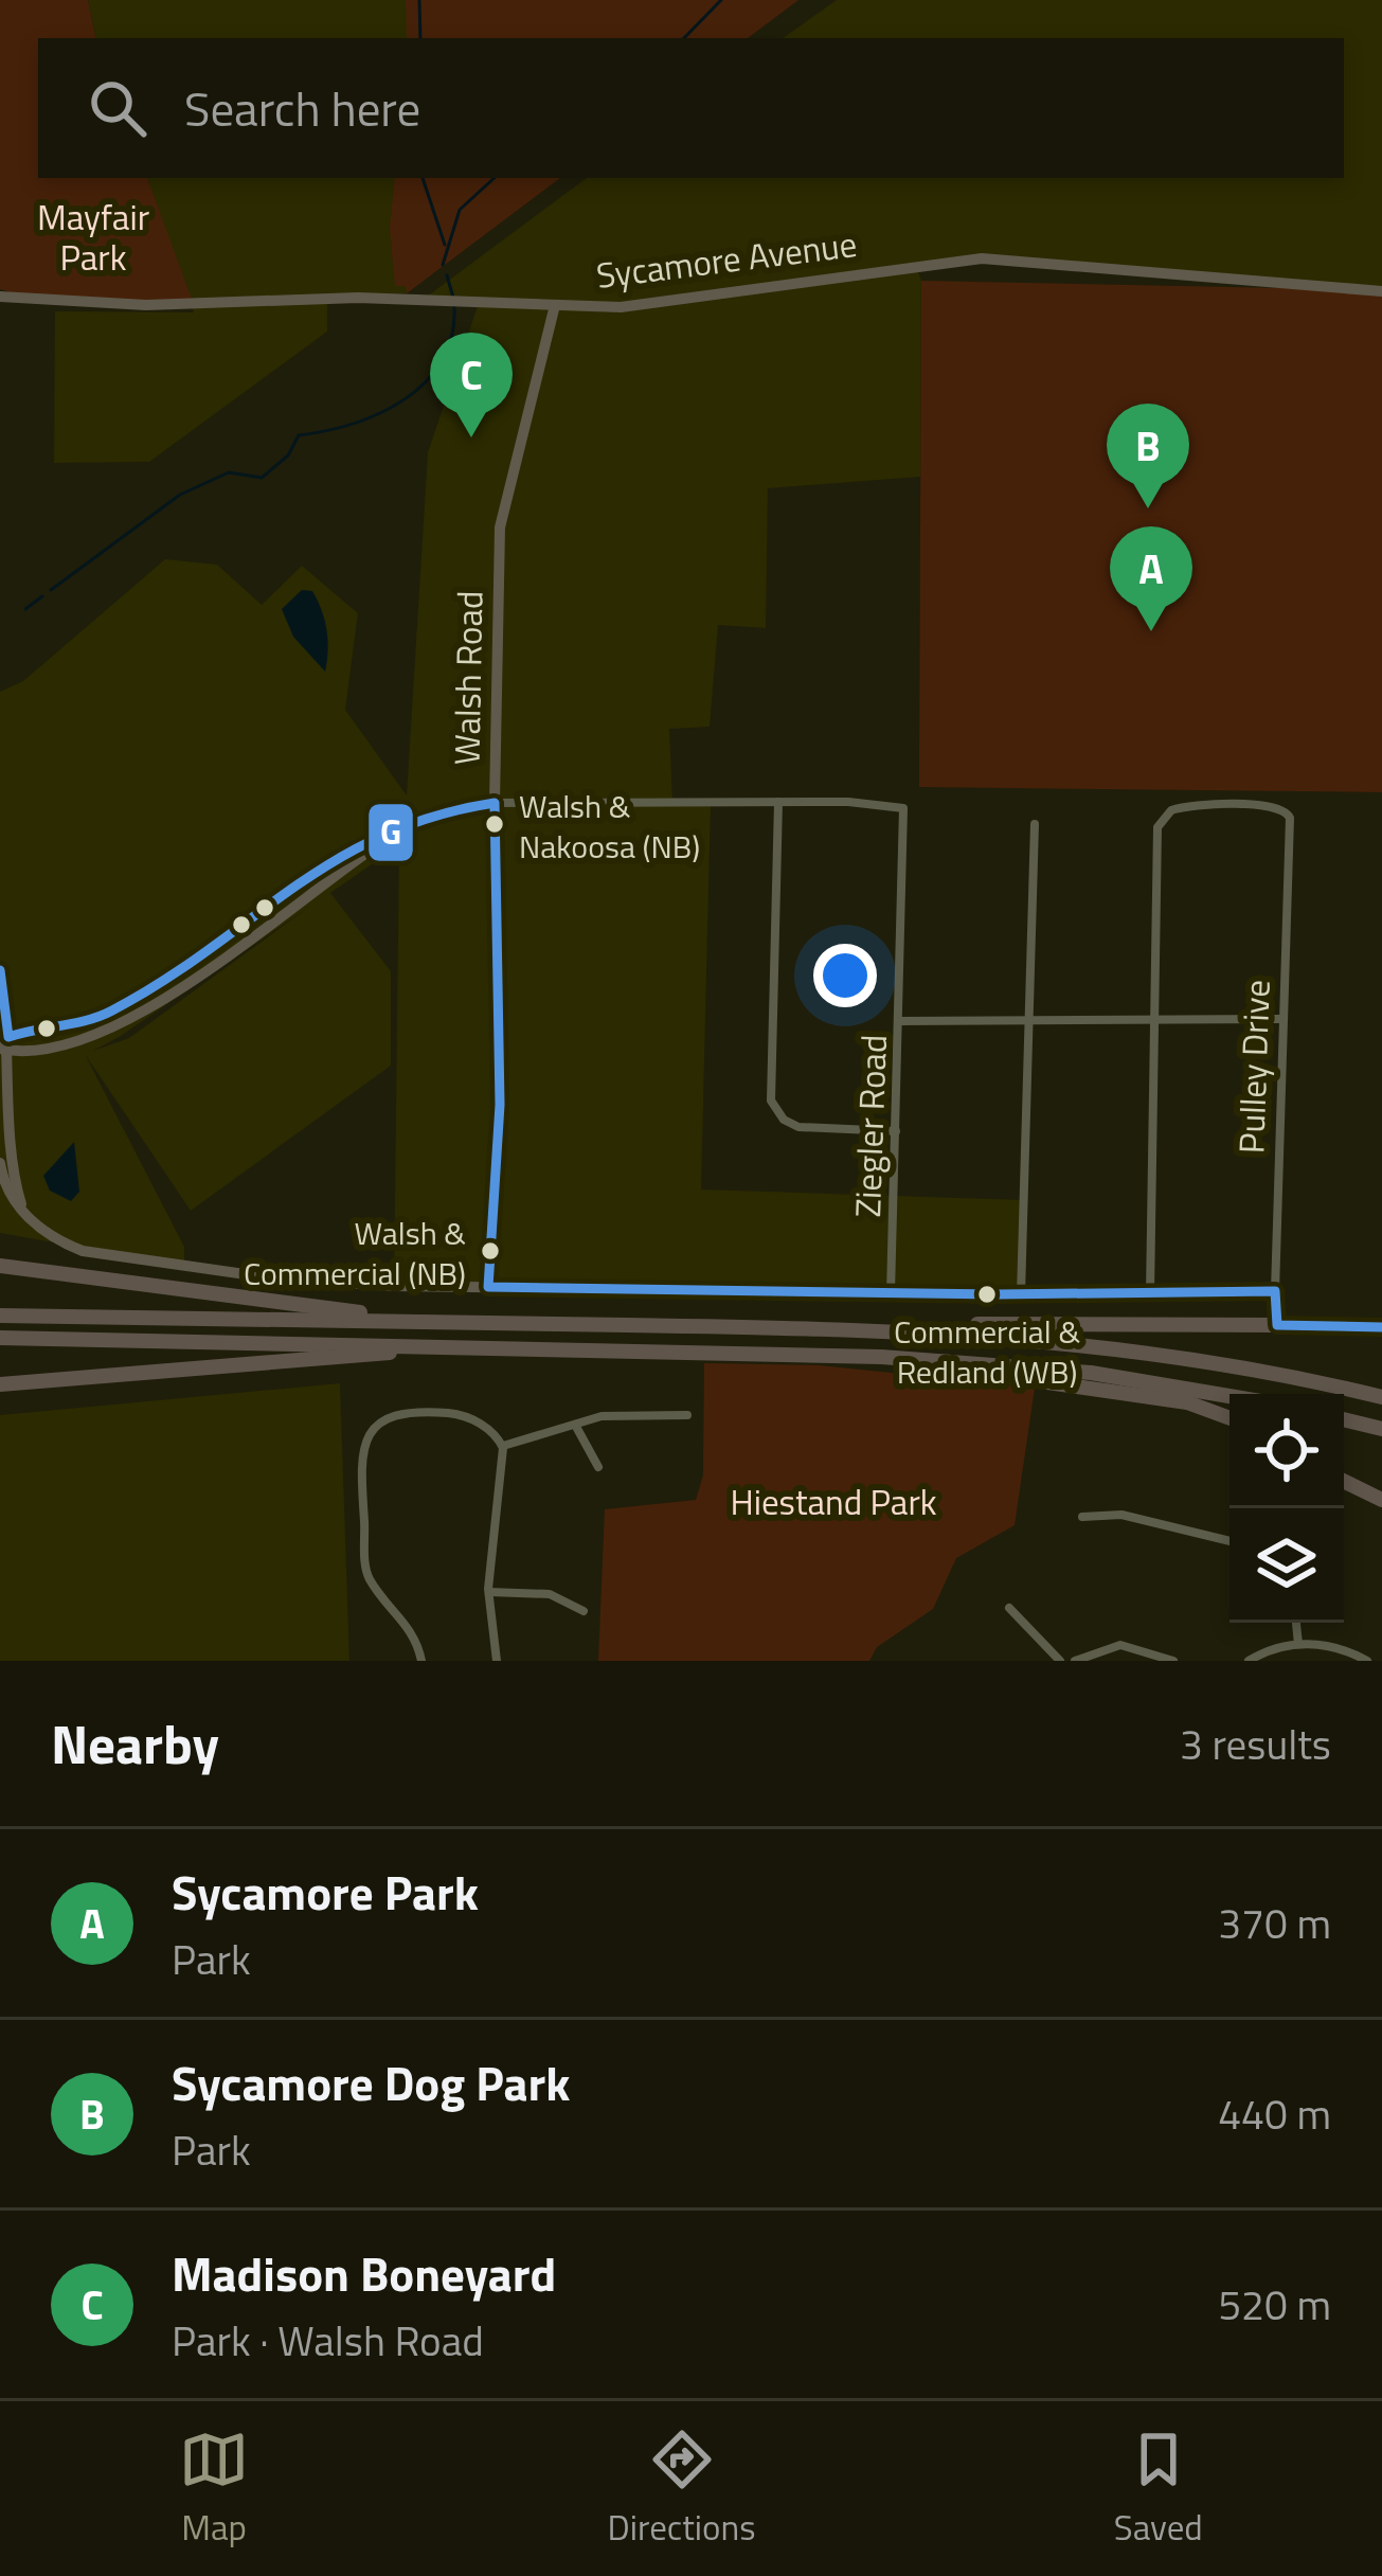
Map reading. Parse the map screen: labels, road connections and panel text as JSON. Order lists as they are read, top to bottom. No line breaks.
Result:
{"streets":{"street":["Sycamore Avenue","Walsh Road","Pulley Drive","Ziegler Road"]},"crossings":[["Sycamore Avenue","Walsh Road"]],"parks":["Mayfair Park","Hiestand Park"],"places":["Walsh & Nakoosa (NB)","Walsh & Commercial (NB)","Commercial & Redland (WB)"],"lines":["transit line G"],"page":{"search":"Search here","pins":["C","B","A"],"heading":["Nearby","3 results"],"list":[{"mark":"A","name":"Sycamore Park","note":"Park","value":"370 m"},{"mark":"B","name":"Sycamore Dog Park","note":"Park","value":"440 m"},{"mark":"C","name":"Madison Boneyard","note":"Park · Walsh Road","value":"520 m"}],"nav":["Map","Directions","Saved"]}}
